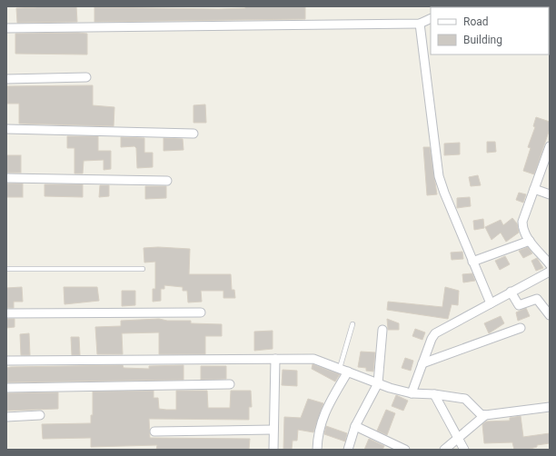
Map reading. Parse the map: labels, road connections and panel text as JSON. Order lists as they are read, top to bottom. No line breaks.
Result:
{"legend":["Road","Building"]}
